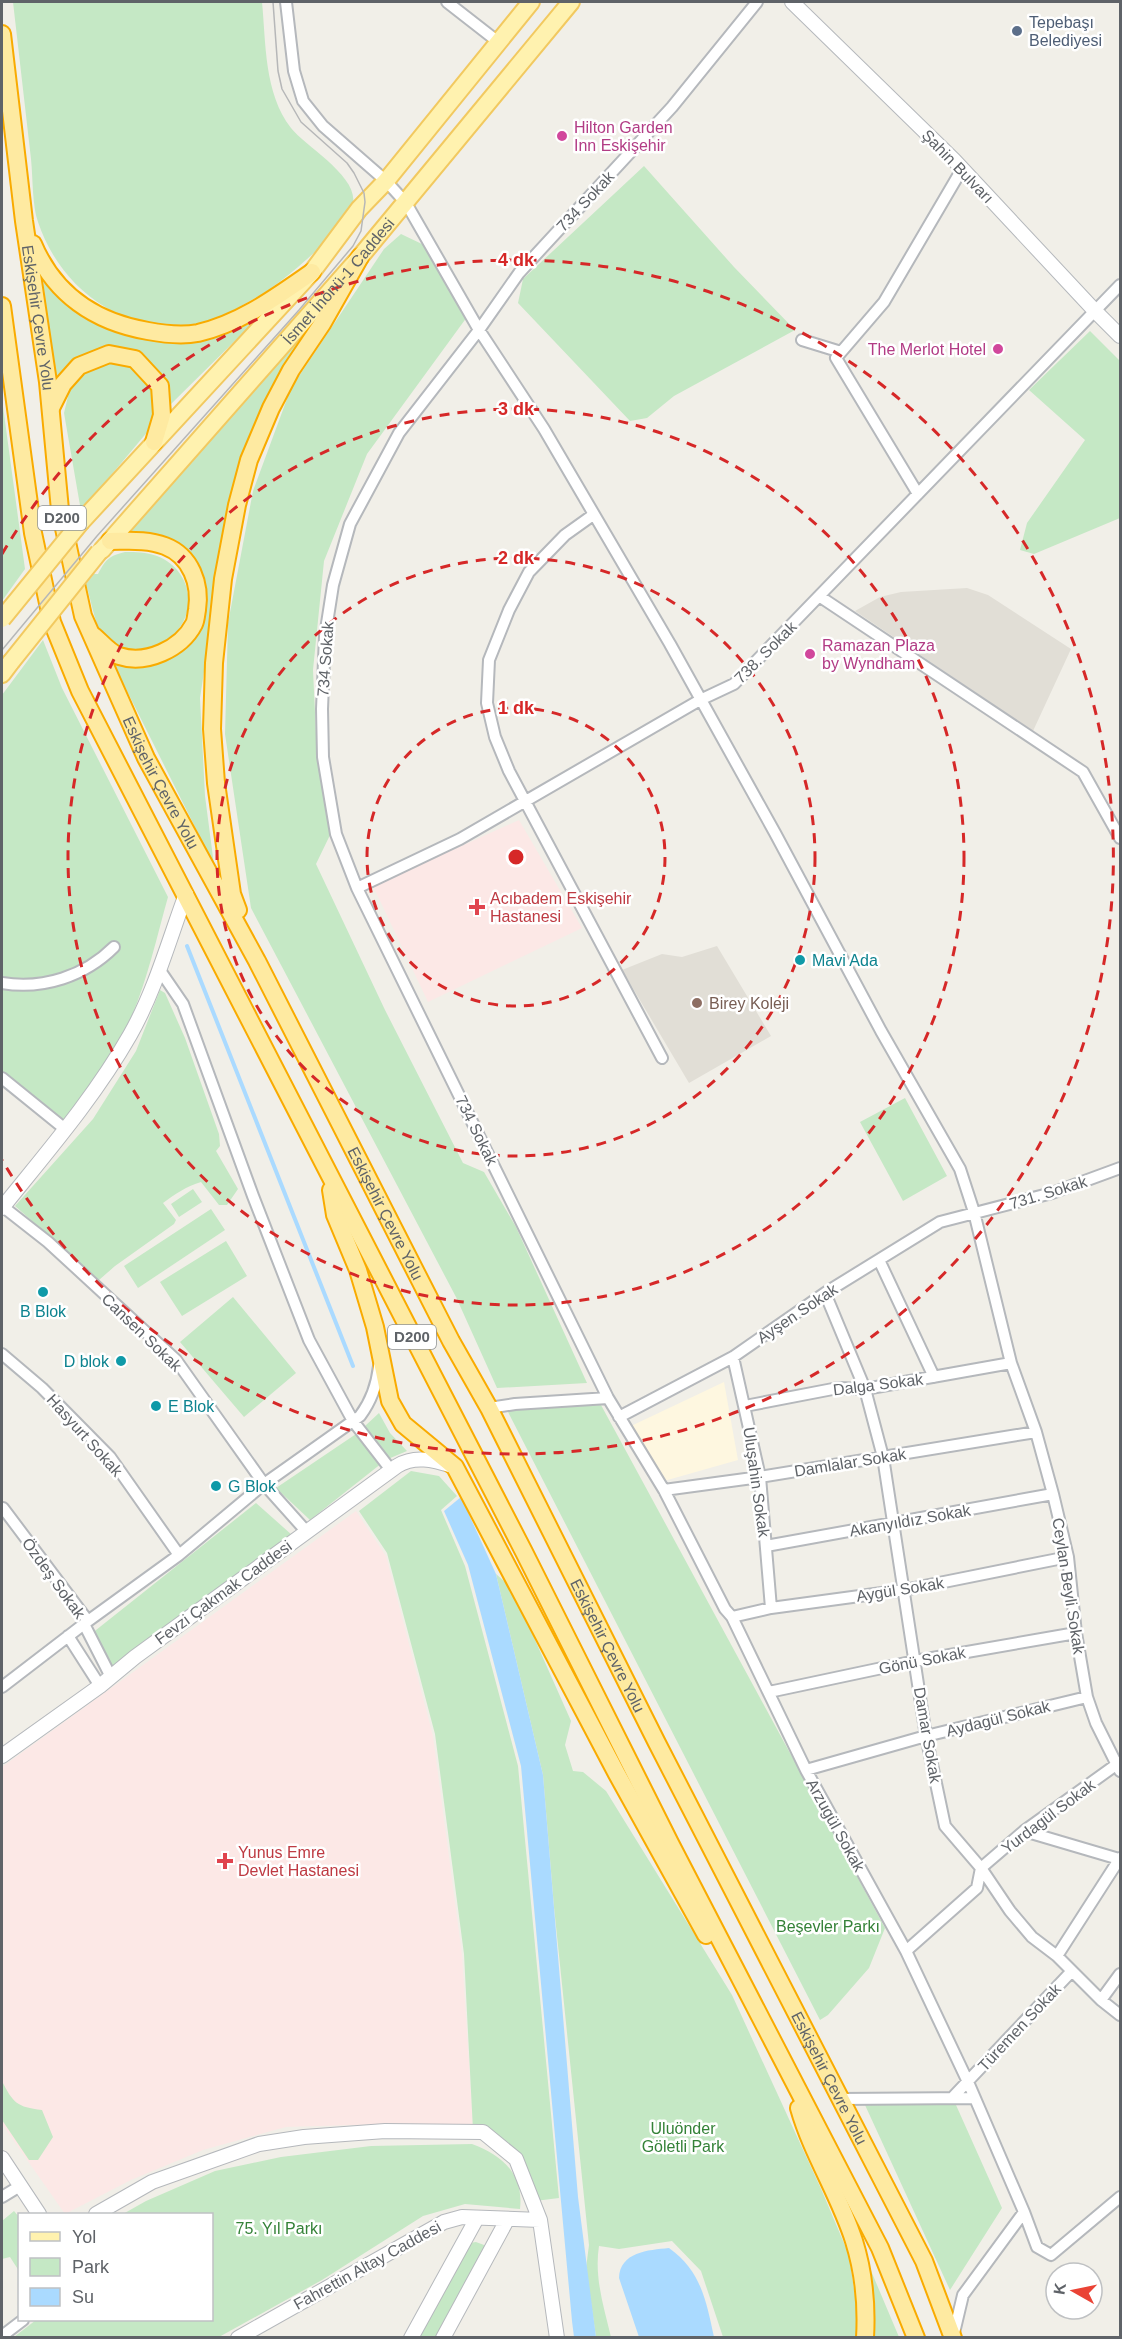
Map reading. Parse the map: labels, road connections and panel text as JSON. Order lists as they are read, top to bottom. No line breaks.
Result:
{"streets":{"highway":["Eskişehir Çevre Yolu","D200"],"main road":["İsmet İnönü-1 Caddesi"],"street":["Şahin Bulvarı","734 Sokak","738. Sokak","731. Sokak","Ayşen Sokak","Cansen Sokak","Dalga Sokak","Hasyurt Sokak","Damlalar Sokak","Uluşahin Sokak","Akanyıldız Sokak","Özdeş Sokak","Ceylan Beyli Sokak","Aygül Sokak","Fevzi Çakmak Caddesi","Gönü Sokak","Aydagül Sokak","Damar Sokak","Yurdagül Sokak","Arzugül Sokak","Türemen Sokak","Fahrettin Altay Caddesi"]},"crossings":[["Şahin Bulvarı","738. Sokak"],["734 Sokak","738. Sokak"],["734 Sokak","Ceylan Beyli Sokak"],["734 Sokak","Arzugül Sokak"],["İsmet İnönü-1 Caddesi","Ceylan Beyli Sokak"],["738. Sokak","Ceylan Beyli Sokak"],["731. Sokak","Ayşen Sokak"],["731. Sokak","Ceylan Beyli Sokak"],["Ayşen Sokak","Uluşahin Sokak"],["Ayşen Sokak","Ceylan Beyli Sokak"],["Ayşen Sokak","Damar Sokak"],["Ayşen Sokak","Arzugül Sokak"],["Cansen Sokak","Fevzi Çakmak Caddesi"],["Dalga Sokak","Uluşahin Sokak"],["Dalga Sokak","Ceylan Beyli Sokak"],["Dalga Sokak","Damar Sokak"],["Damlalar Sokak","Uluşahin Sokak"],["Damlalar Sokak","Ceylan Beyli Sokak"],["Damlalar Sokak","Damar Sokak"],["Damlalar Sokak","Arzugül Sokak"],["Uluşahin Sokak","Akanyıldız Sokak"],["Uluşahin Sokak","Aygül Sokak"],["Akanyıldız Sokak","Ceylan Beyli Sokak"],["Akanyıldız Sokak","Damar Sokak"],["Ceylan Beyli Sokak","Aygül Sokak"],["Ceylan Beyli Sokak","Gönü Sokak"],["Ceylan Beyli Sokak","Aydagül Sokak"],["Ceylan Beyli Sokak","Yurdagül Sokak"],["Aygül Sokak","Damar Sokak"],["Aygül Sokak","Arzugül Sokak"],["Gönü Sokak","Damar Sokak"],["Gönü Sokak","Arzugül Sokak"],["Aydagül Sokak","Damar Sokak"],["Aydagül Sokak","Arzugül Sokak"],["Damar Sokak","Yurdagül Sokak"],["Damar Sokak","Türemen Sokak"],["Arzugül Sokak","Türemen Sokak"]],"parks":["Beşevler Parkı","Uluönder Göletli Park","75. Yıl Parkı"],"places":{"other":["Tepebaşı Belediyesi","Hilton Garden Inn Eskişehir","The Merlot Hotel","Ramazan Plaza by Wyndham","Mavi Ada","Birey Koleji","B Blok","D blok","E Blok","G Blok"],"health":["Acıbadem Eskişehir Hastanesi","Yunus Emre Devlet Hastanesi"]},"legend":["Yol","Park","Su"],"north":"left","rings":["4 dk","3 dk","2 dk","1 dk"]}
